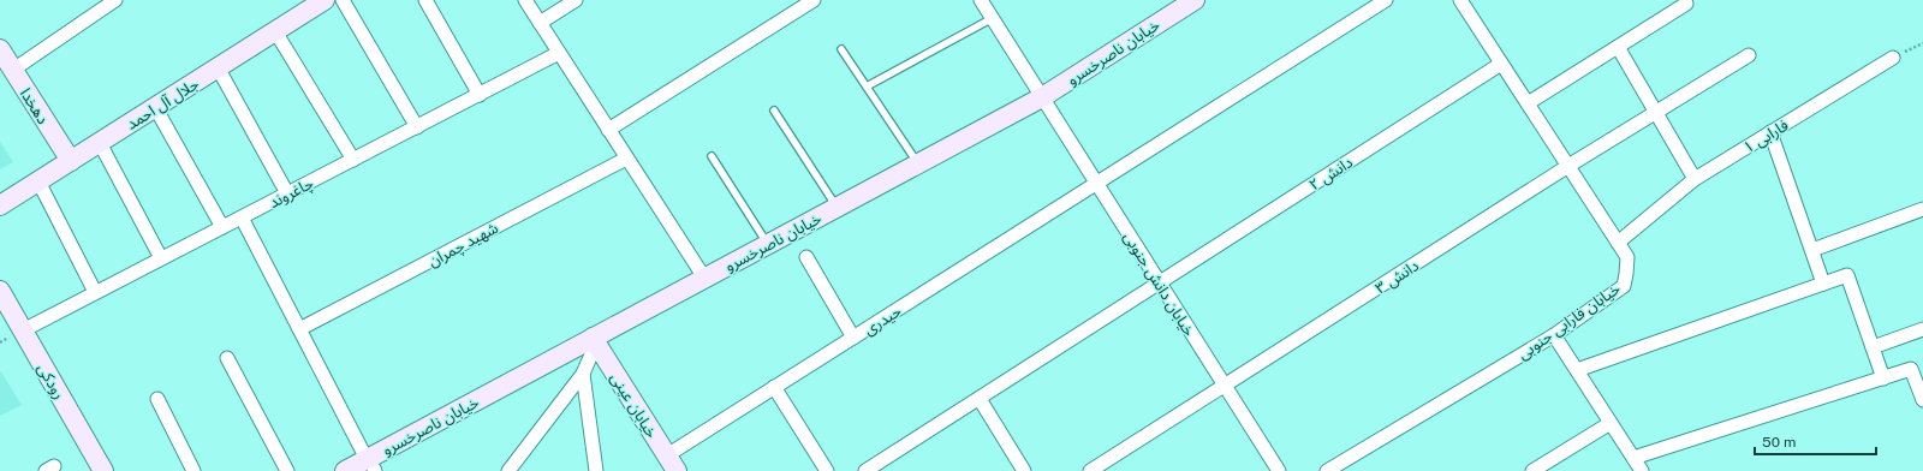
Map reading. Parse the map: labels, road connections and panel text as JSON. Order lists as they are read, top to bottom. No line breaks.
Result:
{"streets":{"street":["خیابان ناصرخسرو","جلال آل احمد","دهخدا","فارابی ۱","دانش ۲","چاغروند","شهید چمران","دانش ۳","خیابان دانش جنوبی","حیدری","خیابان فارابی جنوبی","رودکی","خیابان عینی"]},"crossings":[["خیابان ناصرخسرو","خیابان دانش جنوبی"],["خیابان ناصرخسرو","خیابان عینی"],["جلال آل احمد","دهخدا"],["فارابی ۱","خیابان فارابی جنوبی"],["دانش ۲","خیابان دانش جنوبی"],["دانش ۲","خیابان فارابی جنوبی"],["چاغروند","رودکی"],["دانش ۳","خیابان دانش جنوبی"],["دانش ۳","خیابان فارابی جنوبی"],["خیابان دانش جنوبی","حیدری"],["حیدری","خیابان عینی"]],"scale_bar":"50 m"}
